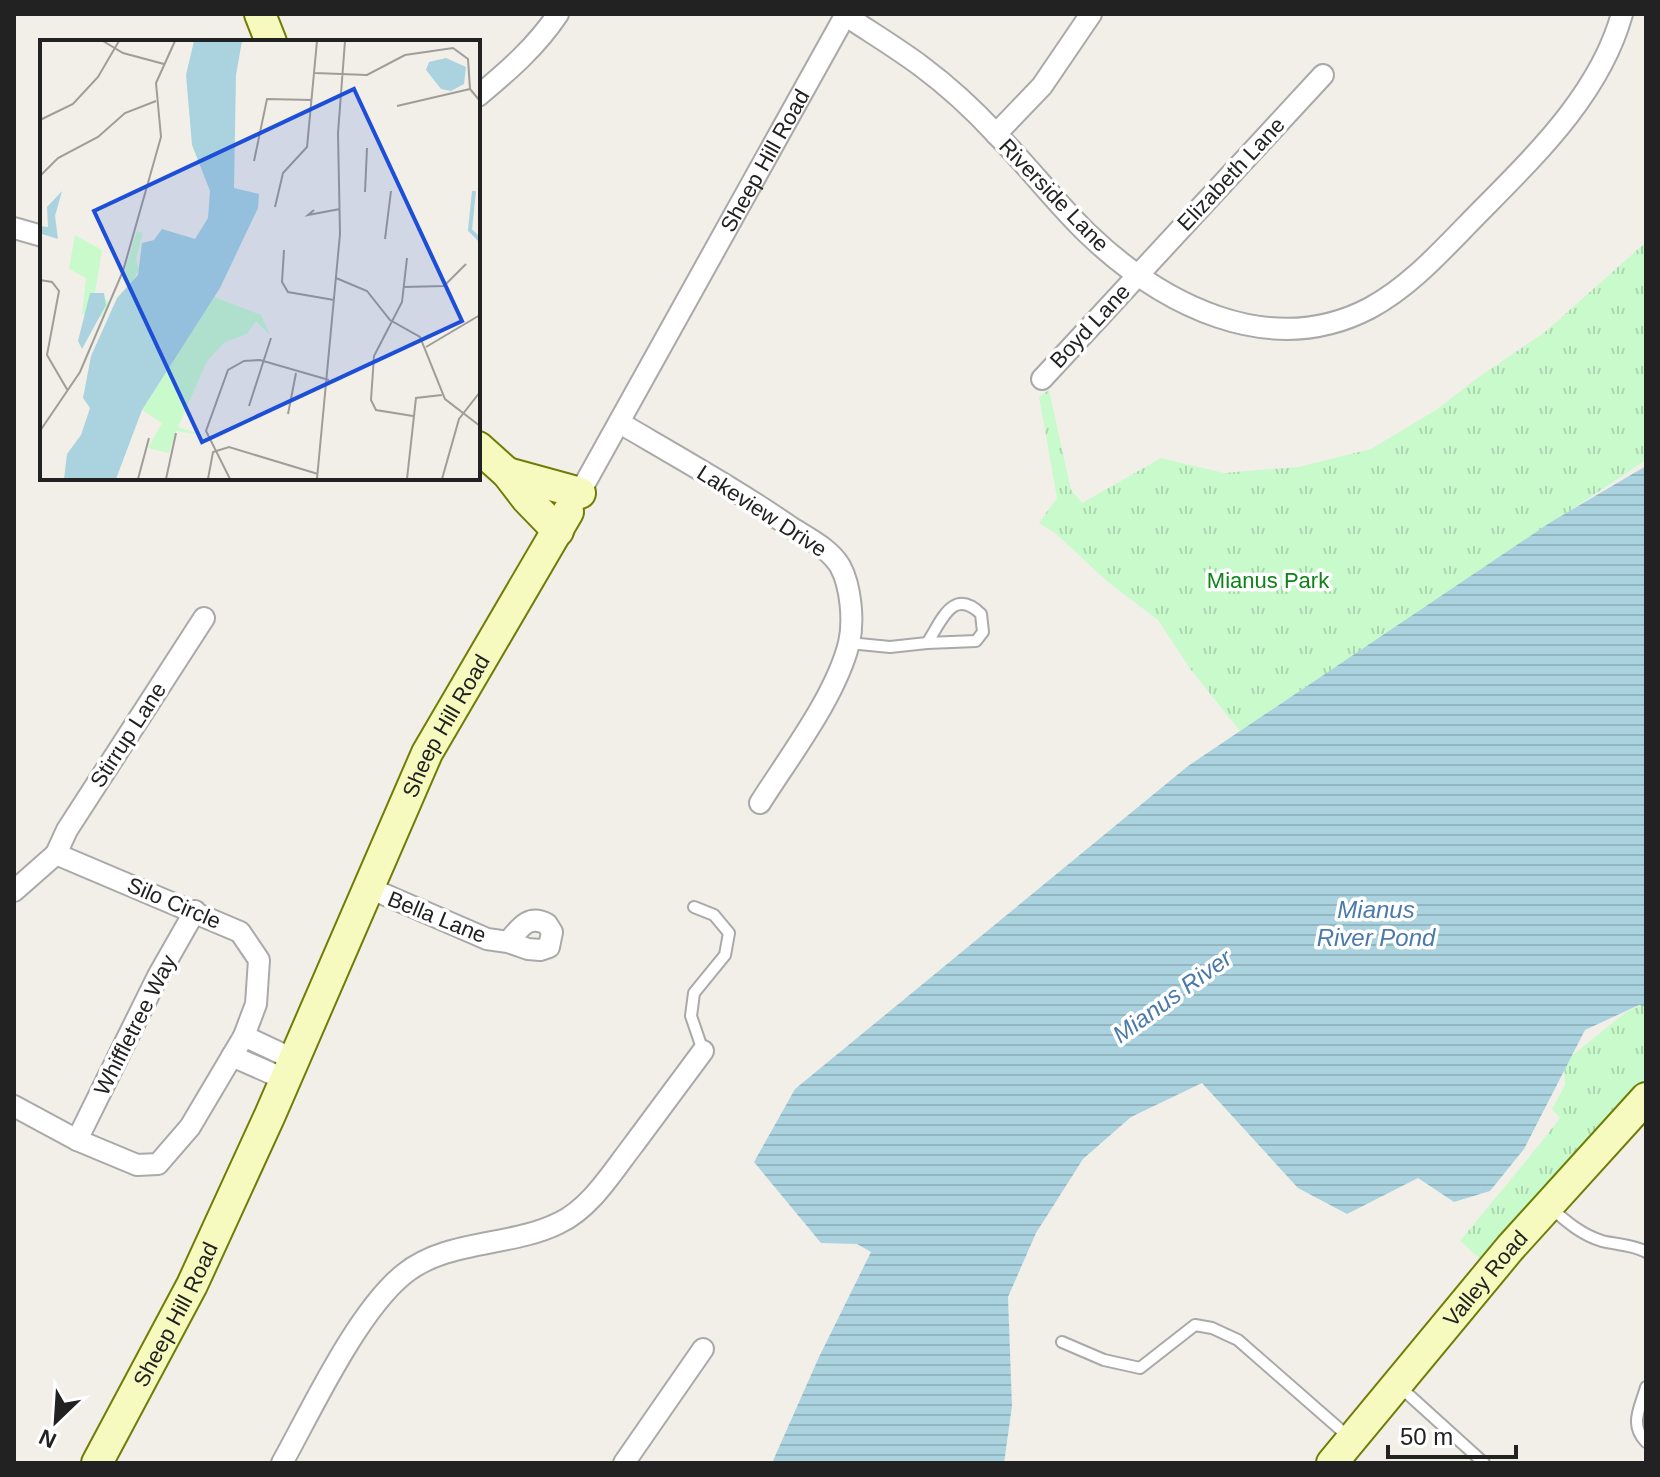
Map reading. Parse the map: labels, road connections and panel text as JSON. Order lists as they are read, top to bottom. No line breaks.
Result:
{"streets":{"street":["Sheep Hill Road","Elizabeth Lane","Riverside Lane","Boyd Lane","Lakeview Drive","Stirrup Lane","Silo Circle","Bella Lane","Whiffletree Way","Valley Road"]},"crossings":[["Sheep Hill Road","Riverside Lane"],["Sheep Hill Road","Lakeview Drive"],["Sheep Hill Road","Bella Lane"],["Elizabeth Lane","Riverside Lane"],["Elizabeth Lane","Boyd Lane"],["Riverside Lane","Boyd Lane"],["Stirrup Lane","Silo Circle"],["Silo Circle","Whiffletree Way"]],"water":["Mianus River Pond","Mianus River"],"parks":["Mianus Park"],"scale_bar":"50 m","north":"bottom left"}
